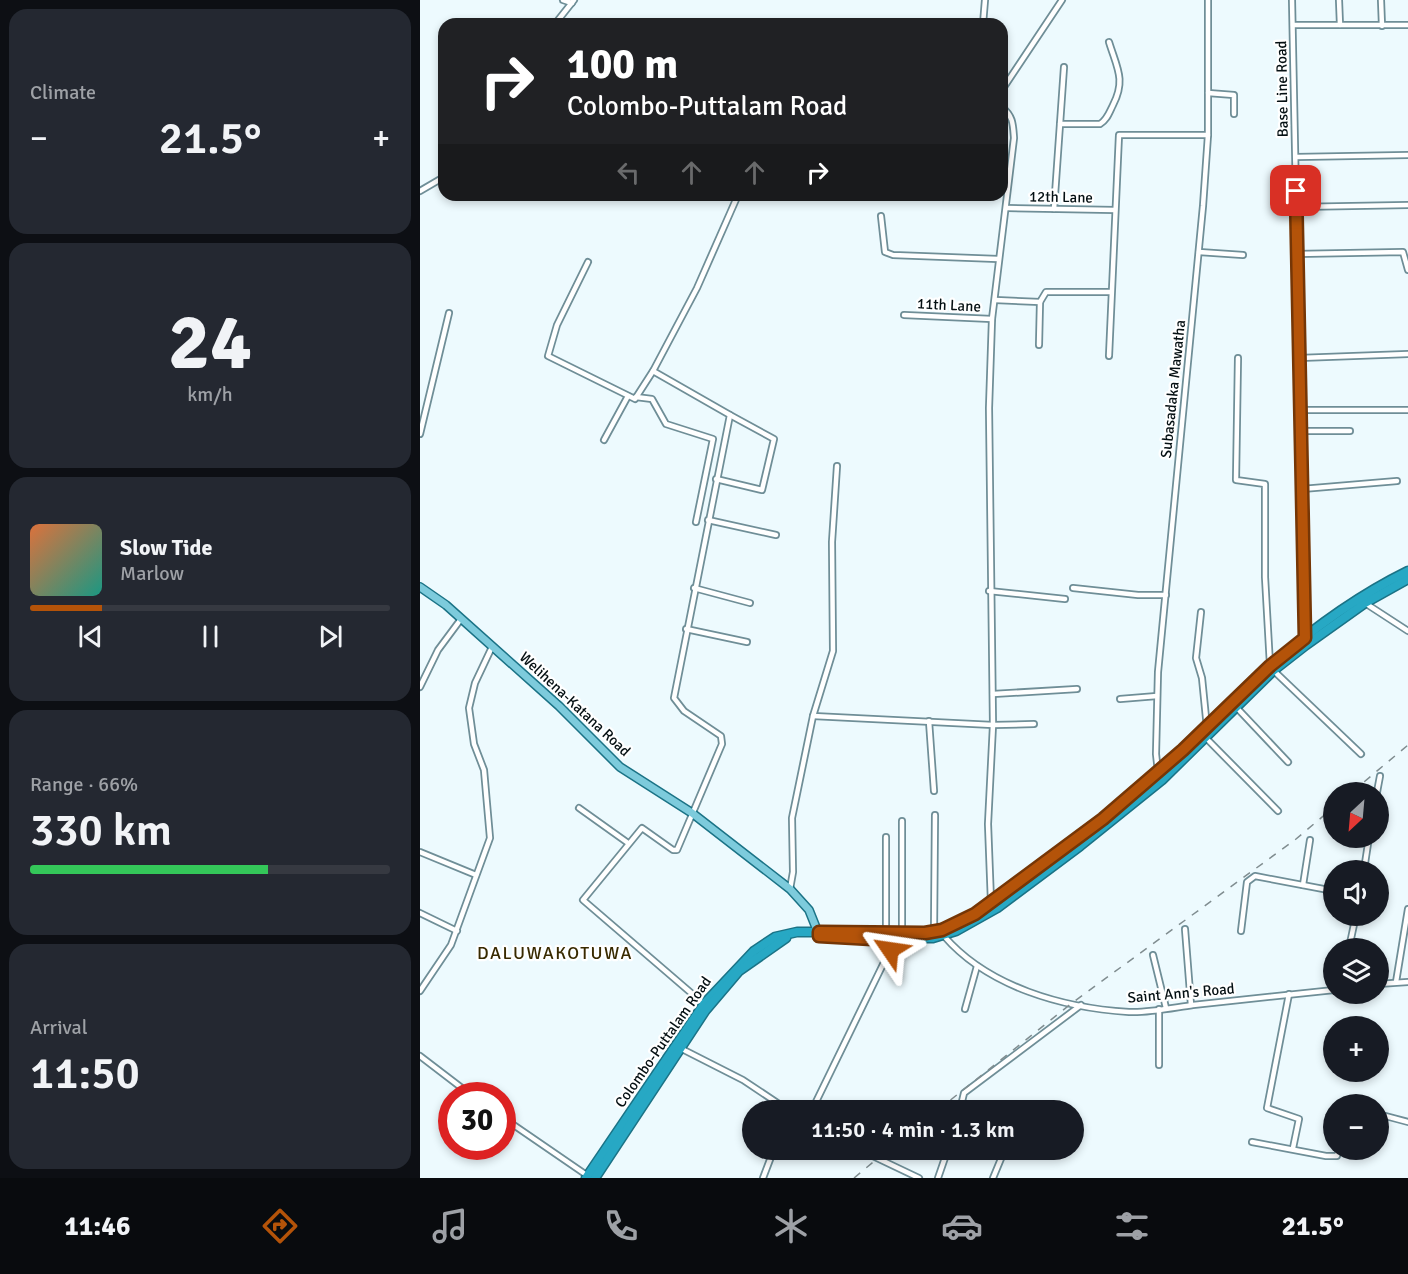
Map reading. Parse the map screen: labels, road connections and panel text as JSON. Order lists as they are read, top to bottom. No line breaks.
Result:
{"streets":{"highway":["Colombo-Puttalam Road"],"main road":["Welihena-Katana Road"],"street":["Base Line Road","12th Lane","11th Lane","Subasadaka Mawatha","Saint Ann's Road"]},"crossings":[["Base Line Road","Colombo-Puttalam Road"],["Subasadaka Mawatha","Colombo-Puttalam Road"],["Welihena-Katana Road","Colombo-Puttalam Road"],["Saint Ann's Road","Colombo-Puttalam Road"]],"districts":["DALUWAKOTUWA"],"north":"bottom left","page":{"tile":["Climate",["24","km/h"],["Range · 66%","330 km"],["Arrival","11:50"]],"turn":["100 m","Colombo-Puttalam Road"],"heat":["−","21.5°","+"],"song":["Slow Tide","Marlow"],"map_buttons":["+","−"],"limit":"30","trip":"11:50 · 4 min · 1.3 km","tabs":["11:46","21.5°"]}}
